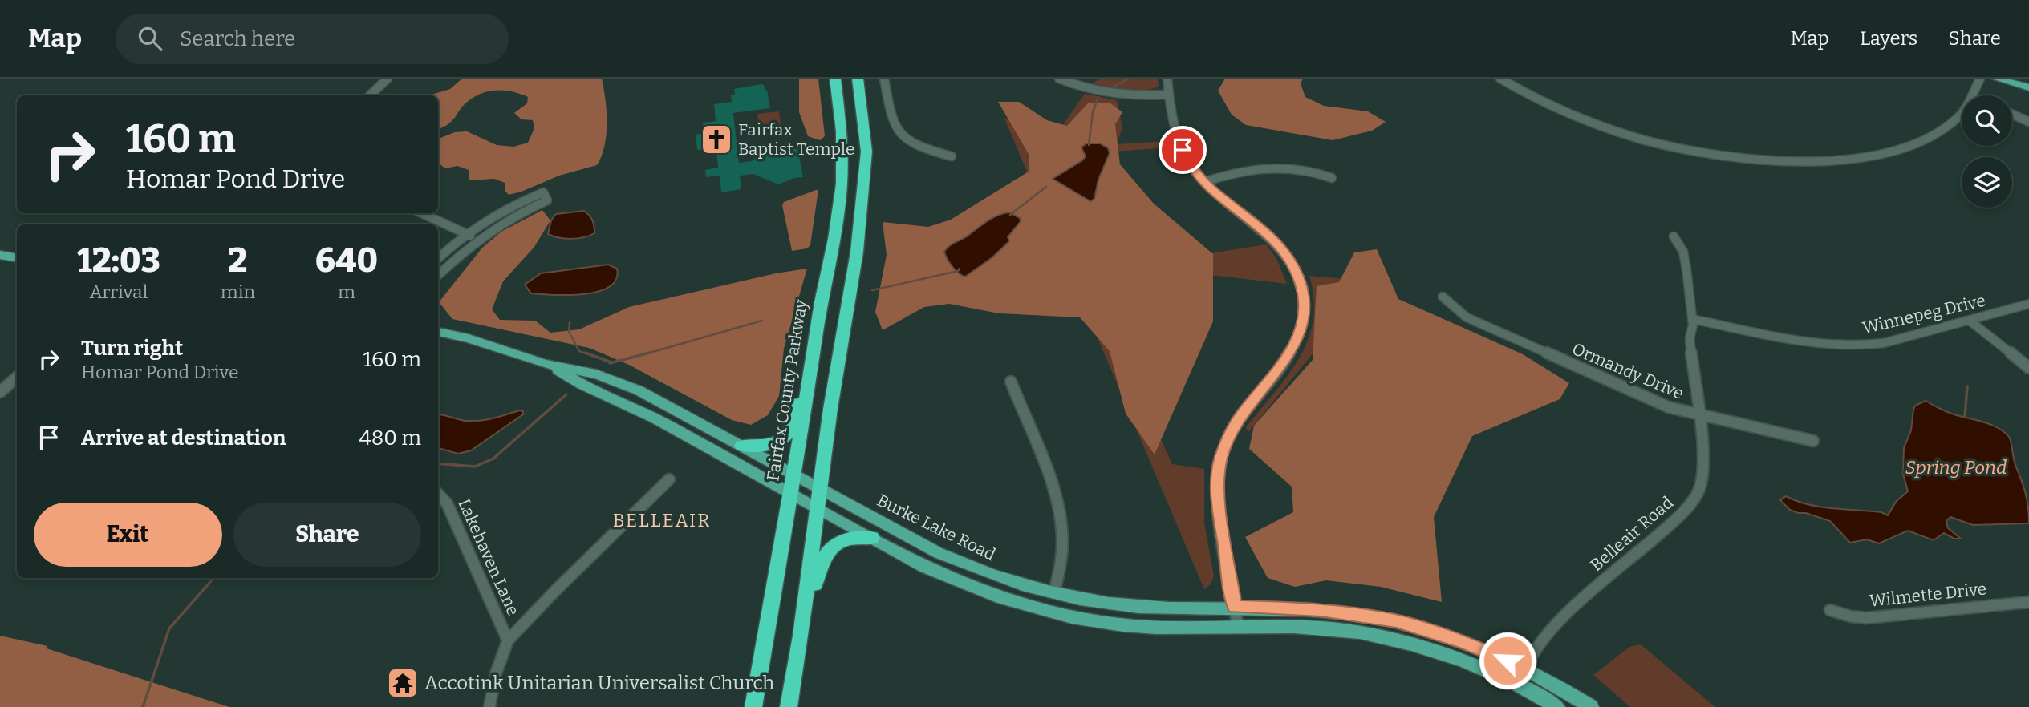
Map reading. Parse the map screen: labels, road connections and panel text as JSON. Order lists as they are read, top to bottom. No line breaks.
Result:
{"streets":{"highway":["Fairfax County Parkway"],"main road":["Burke Lake Road"],"street":["Winnepeg Drive","Ormandy Drive","Belleair Road","Lakehaven Lane","Wilmette Drive"]},"crossings":[["Winnepeg Drive","Belleair Road"],["Ormandy Drive","Belleair Road"],["Fairfax County Parkway","Burke Lake Road"],["Burke Lake Road","Belleair Road"]],"districts":["BELLEAIR"],"water":["Spring Pond"],"places":{"church":["Fairfax Baptist Temple"],"temple":["Accotink Unitarian Universalist Church"]},"page":{"header":"Map","search":"Search here","nav":["Map","Layers","Share"],"turn":["160 m","Homar Pond Drive"],"eta":["12:03","Arrival","2","min","640","m"],"list":[{"name":"Turn right","note":"Homar Pond Drive","value":"160 m"},{"name":"Arrive at destination","value":"480 m"}],"buttons":["Exit","Share"]}}
